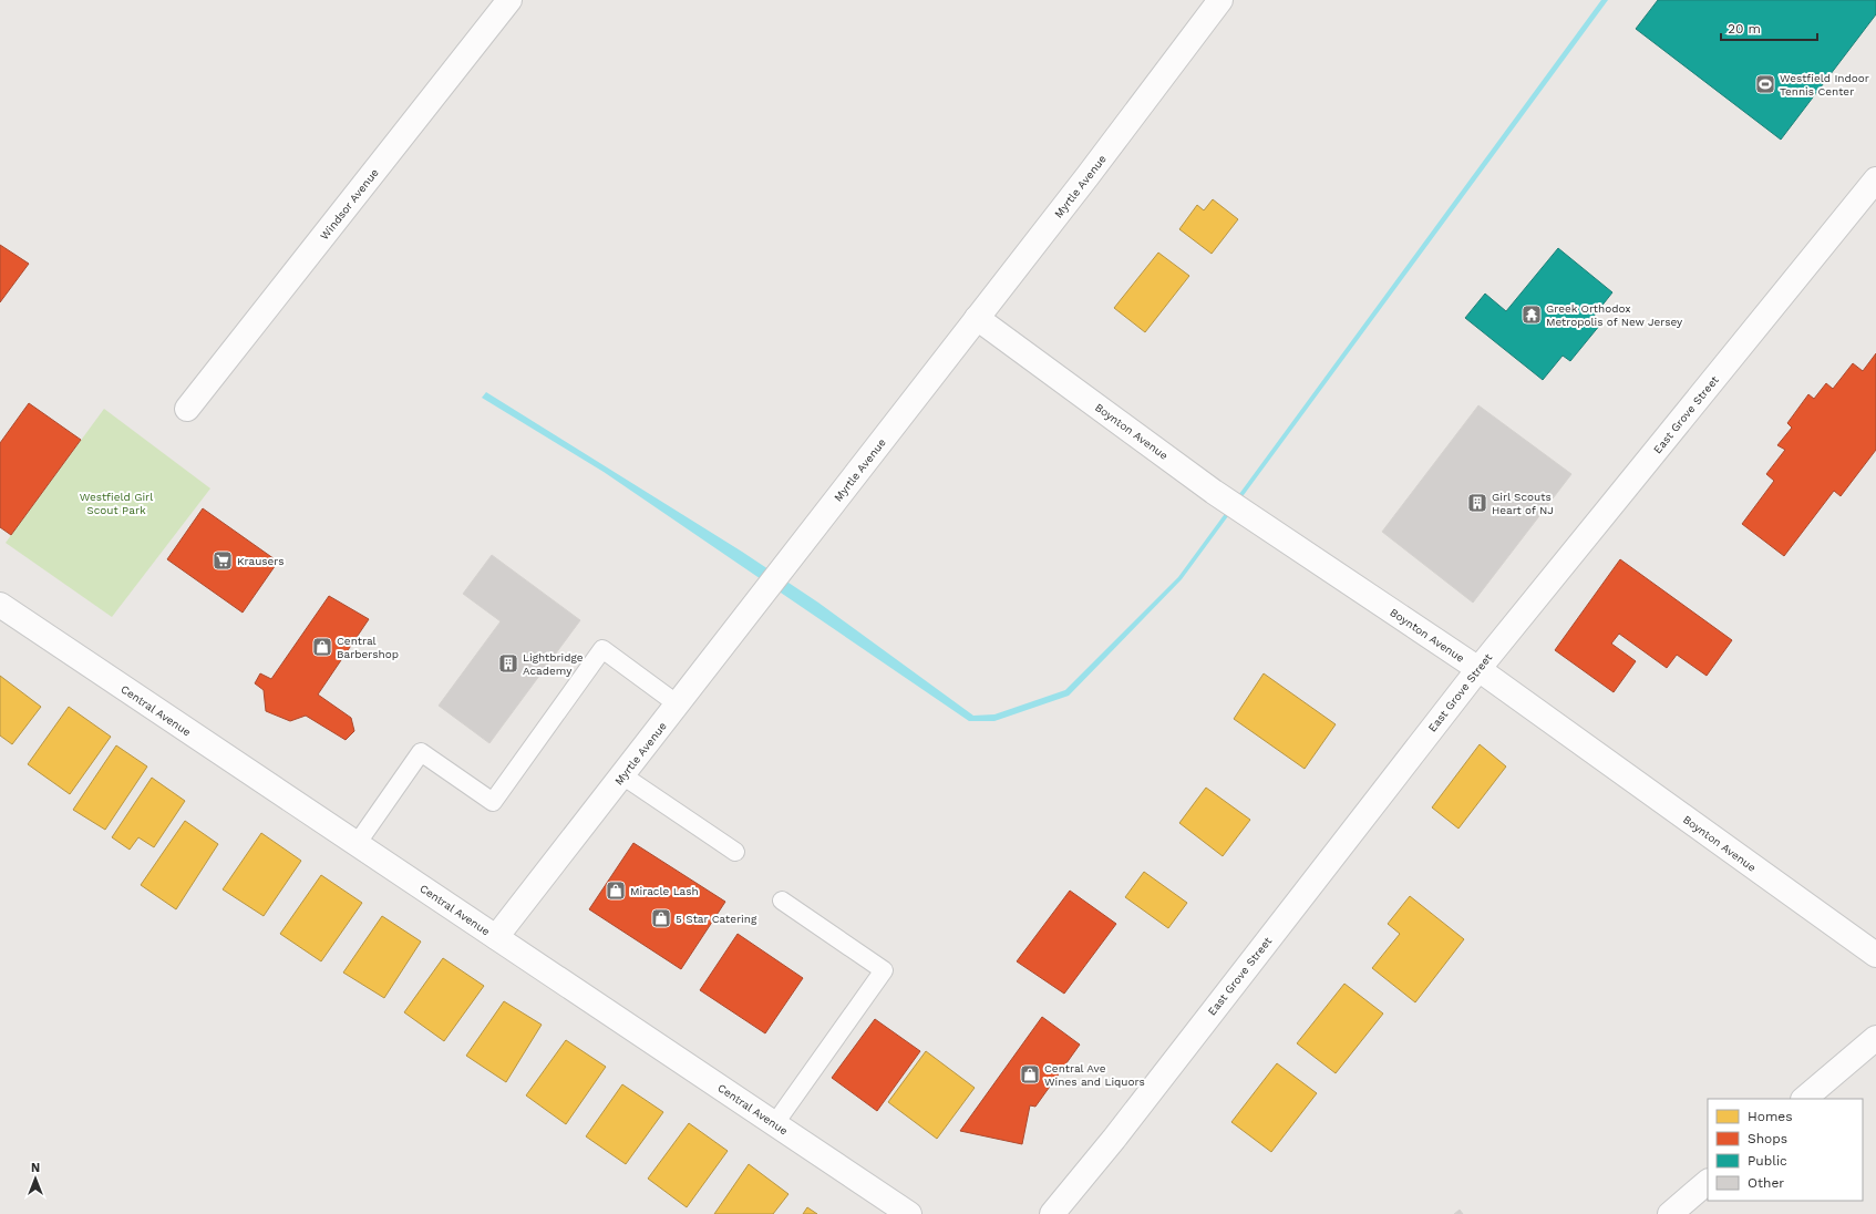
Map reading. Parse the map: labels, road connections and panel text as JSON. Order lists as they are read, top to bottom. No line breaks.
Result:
{"streets":{"street":["Myrtle Avenue","Windsor Avenue","East Grove Street","Boynton Avenue","Central Avenue"]},"crossings":[["Myrtle Avenue","Boynton Avenue"],["Myrtle Avenue","Central Avenue"],["East Grove Street","Boynton Avenue"]],"parks":["Westfield Girl Scout Park"],"places":{"sports":["Westfield Indoor Tennis Center"],"temple":["Greek Orthodox Metropolis of New Jersey"],"building":["Girl Scouts Heart of NJ","Lightbridge Academy"],"supermarket":["Krausers"],"shop":["Central Barbershop","Miracle Lash","5 Star Catering","Central Ave Wines and Liquors"]},"legend":["Homes","Shops","Public","Other"],"scale_bar":"20 m","north":"top"}
